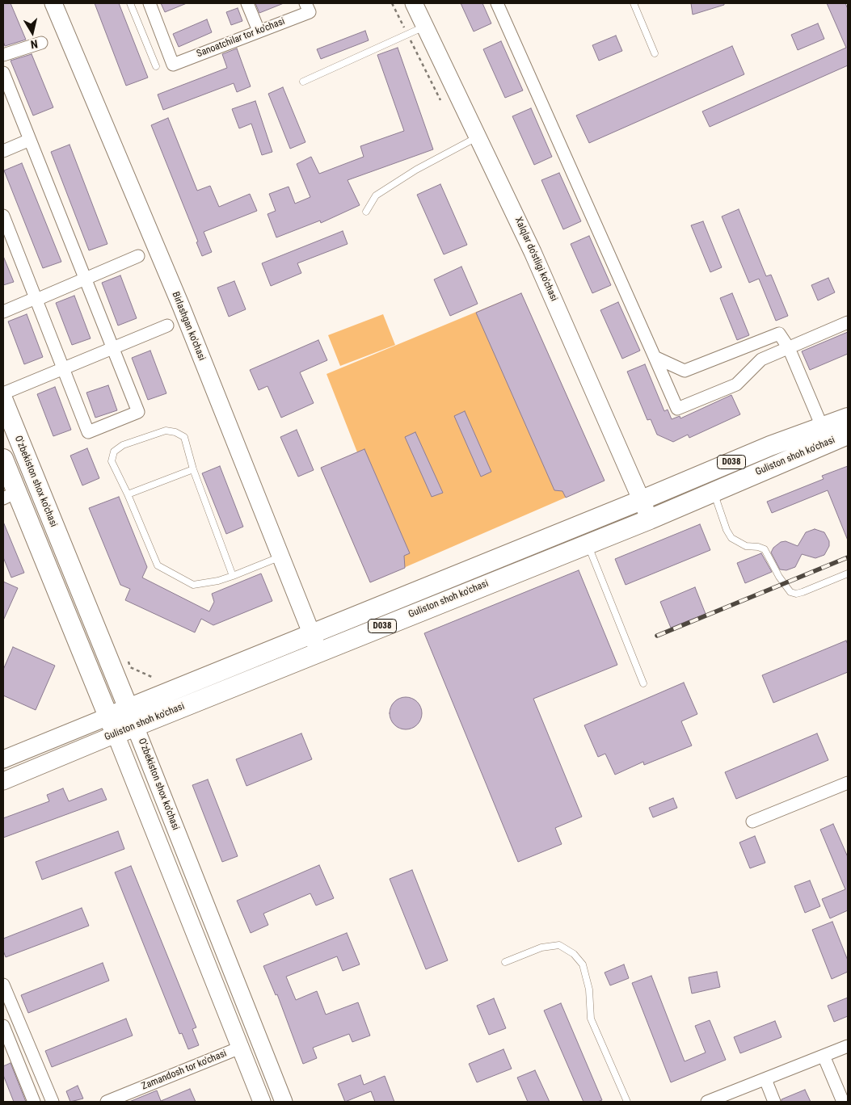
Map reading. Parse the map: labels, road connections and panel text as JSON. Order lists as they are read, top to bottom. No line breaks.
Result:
{"streets":{"main road":["Guliston shoh ko'chasi","D038","O'zbekiston shox ko'chasi"],"street":["Sanoatchilar tor ko'chasi","Xalqlar do'stligi ko'chasi","Birlashgan ko'chasi","Zamandosh tor ko'chasi"]},"crossings":[["Xalqlar do'stligi ko'chasi","Guliston shoh ko'chasi"],["Birlashgan ko'chasi","Guliston shoh ko'chasi"],["Guliston shoh ko'chasi","O'zbekiston shox ko'chasi"],["O'zbekiston shox ko'chasi","Zamandosh tor ko'chasi"]],"north":"bottom"}
